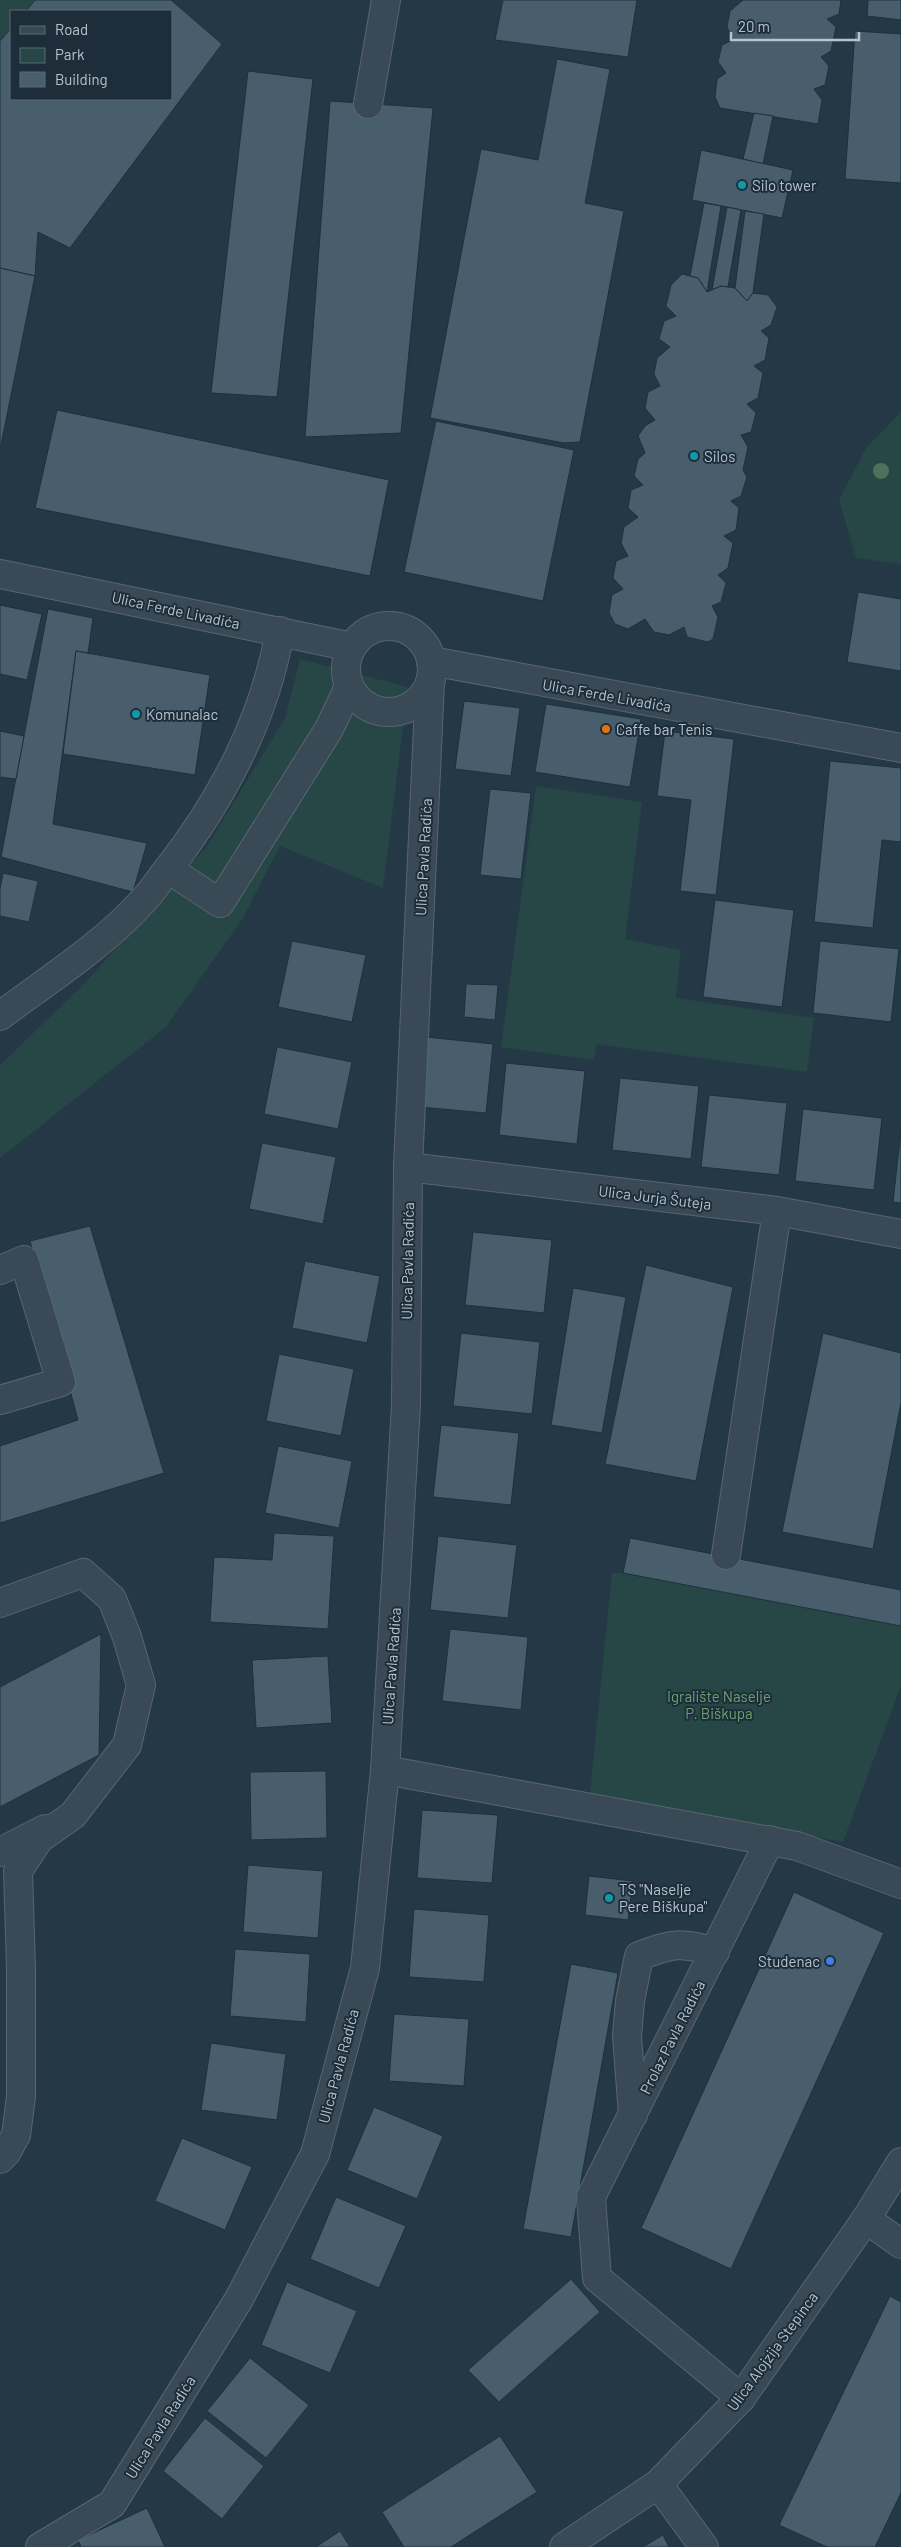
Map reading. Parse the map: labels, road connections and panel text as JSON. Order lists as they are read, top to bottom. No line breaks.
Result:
{"streets":{"street":["Ulica Ferde Livadića","Ulica Pavla Radića","Ulica Jurja Šuteja","Prolaz Pavla Radića","Ulica Alojzija Stepinca"]},"crossings":[["Ulica Ferde Livadića","Ulica Pavla Radića"],["Ulica Pavla Radića","Ulica Jurja Šuteja"],["Prolaz Pavla Radića","Ulica Alojzija Stepinca"]],"parks":["Igralište Naselje P. Biškupa"],"places":["Silo tower","Silos","Komunalac","Caffe bar Tenis","TS \"Naselje Pere Biškupa\"","Studenac"],"legend":["Road","Park","Building"],"scale_bar":"20 m"}
